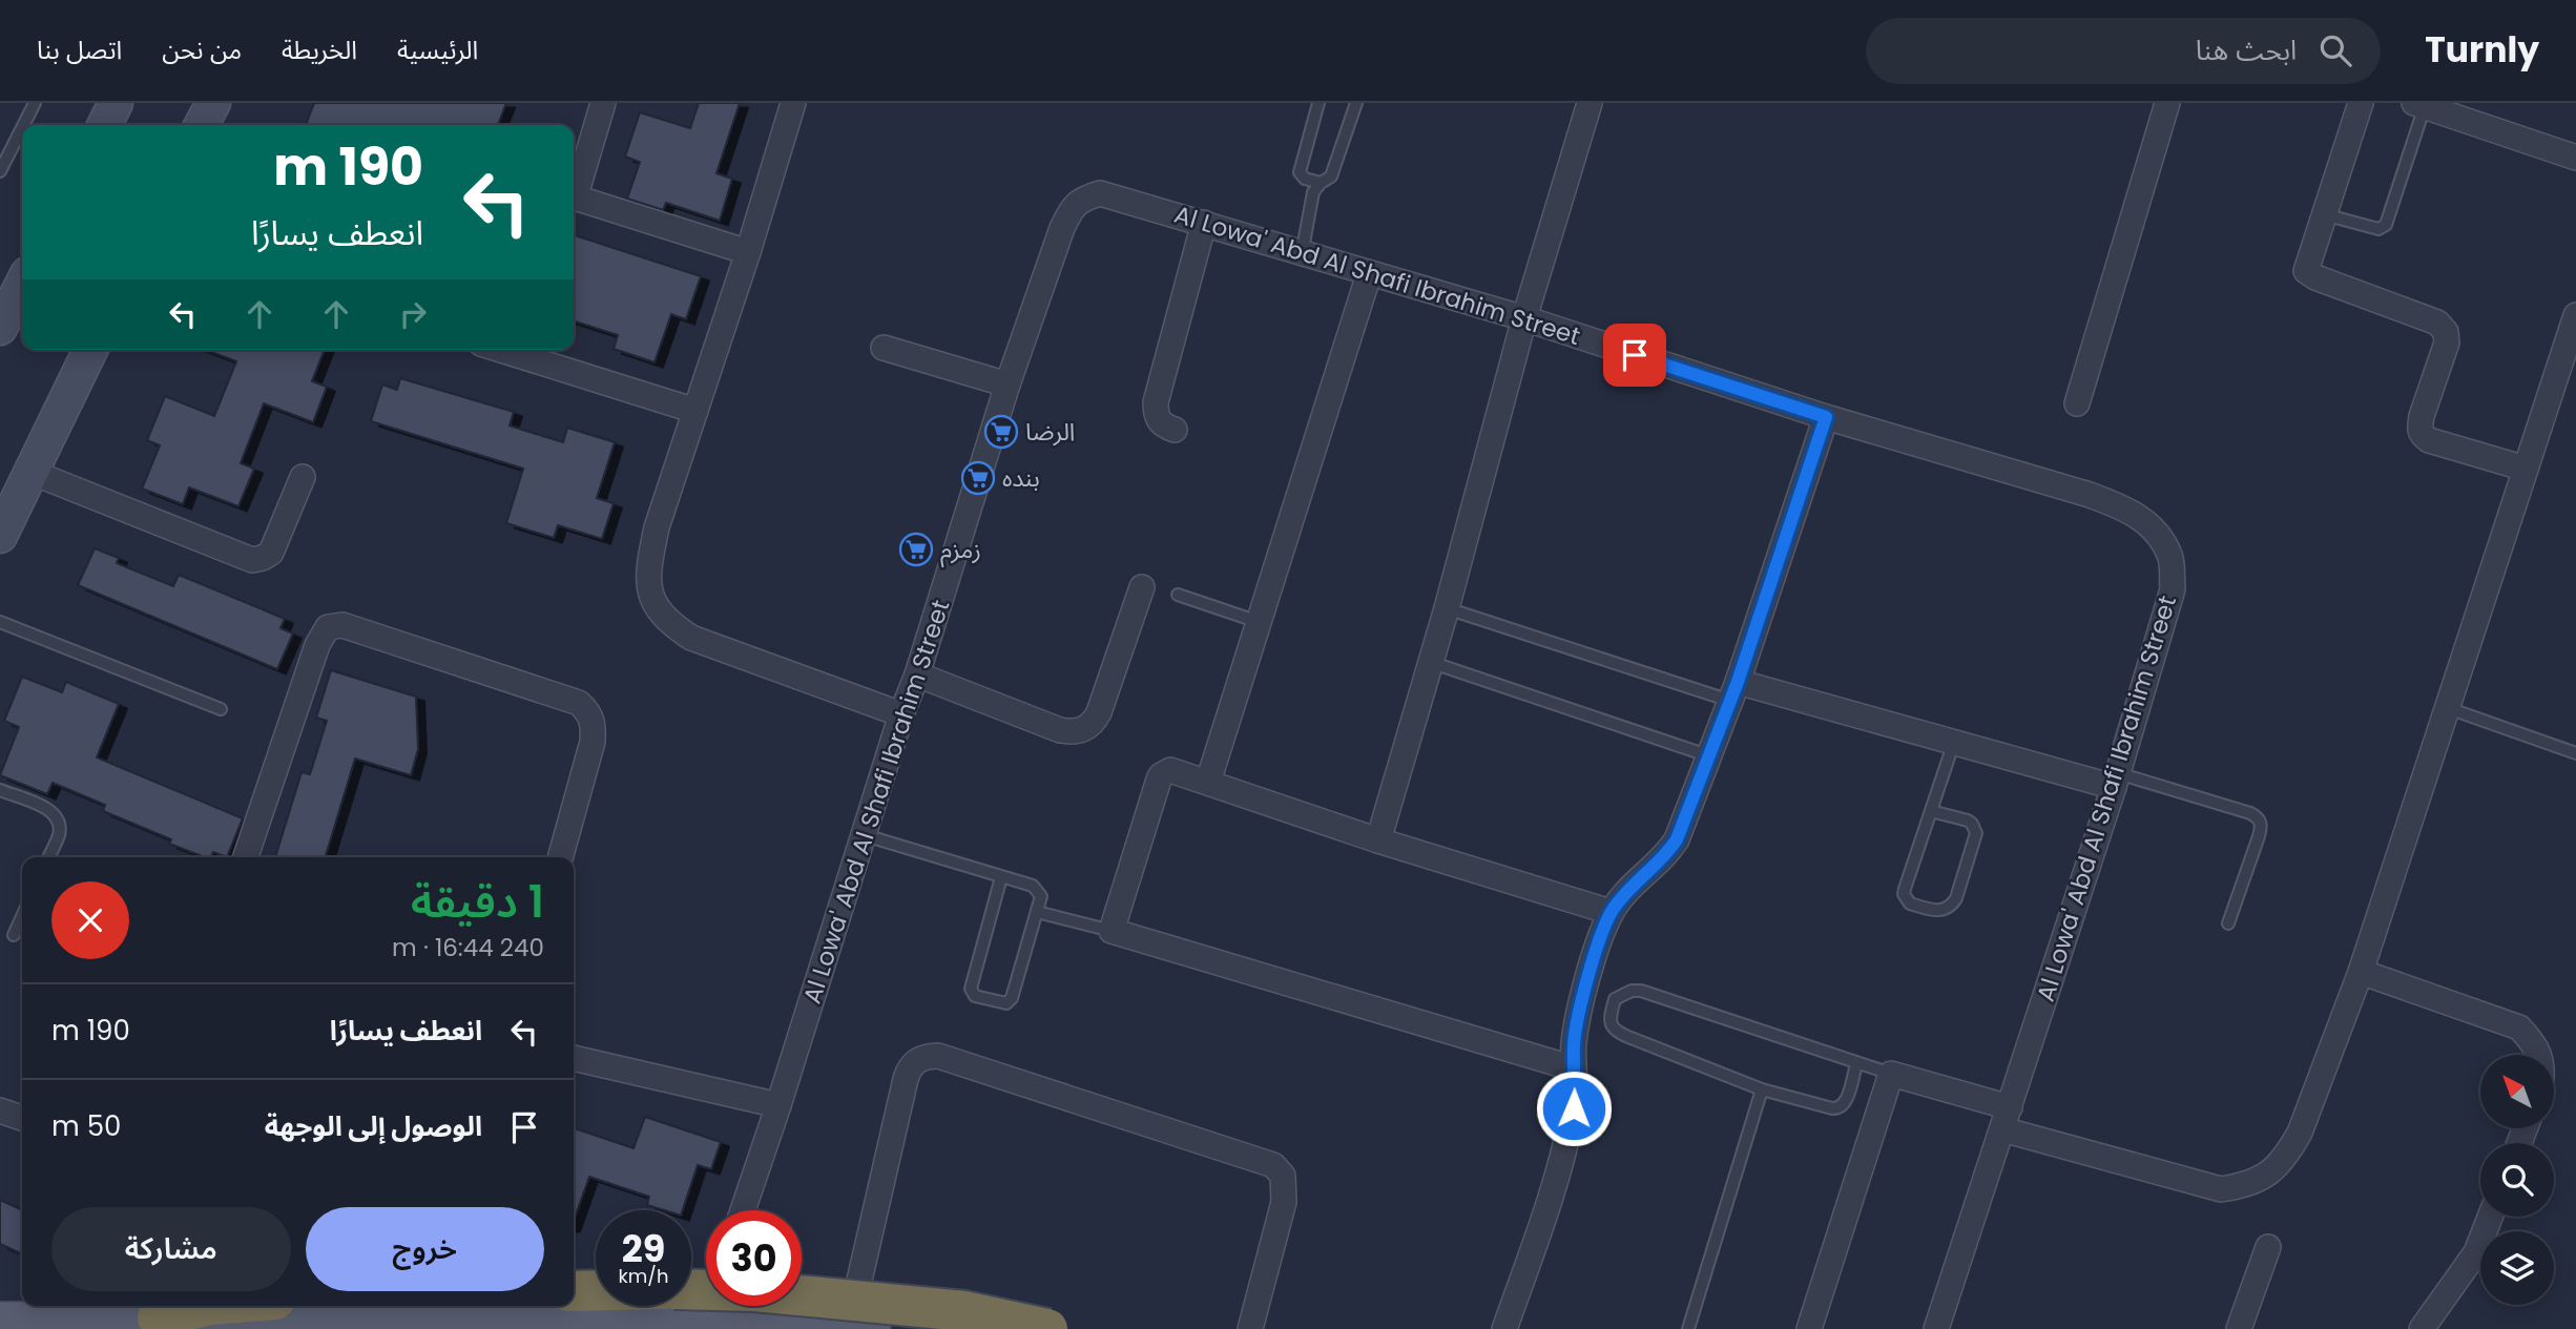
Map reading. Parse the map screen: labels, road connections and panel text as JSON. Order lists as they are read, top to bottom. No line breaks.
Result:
{"streets":{"street":["Al Lowa' Abd Al Shafi Ibrahim Street"]},"places":{"supermarket":["الرضا","بنده","زمزم"]},"north":"top left","page":{"header":"Turnly","search":"ابحث هنا","nav":["الرئيسية","الخريطة","من نحن","اتصل بنا"],"turn":["190 m","انعطف يسارًا"],"heading":["1 دقيقة","240 m · 16:44"],"list":[{"name":"انعطف يسارًا","value":"190 m"},{"name":"الوصول إلى الوجهة","value":"50 m"}],"buttons":["خروج","مشاركة"],"speed":"29 km/h","limit":"30"}}
